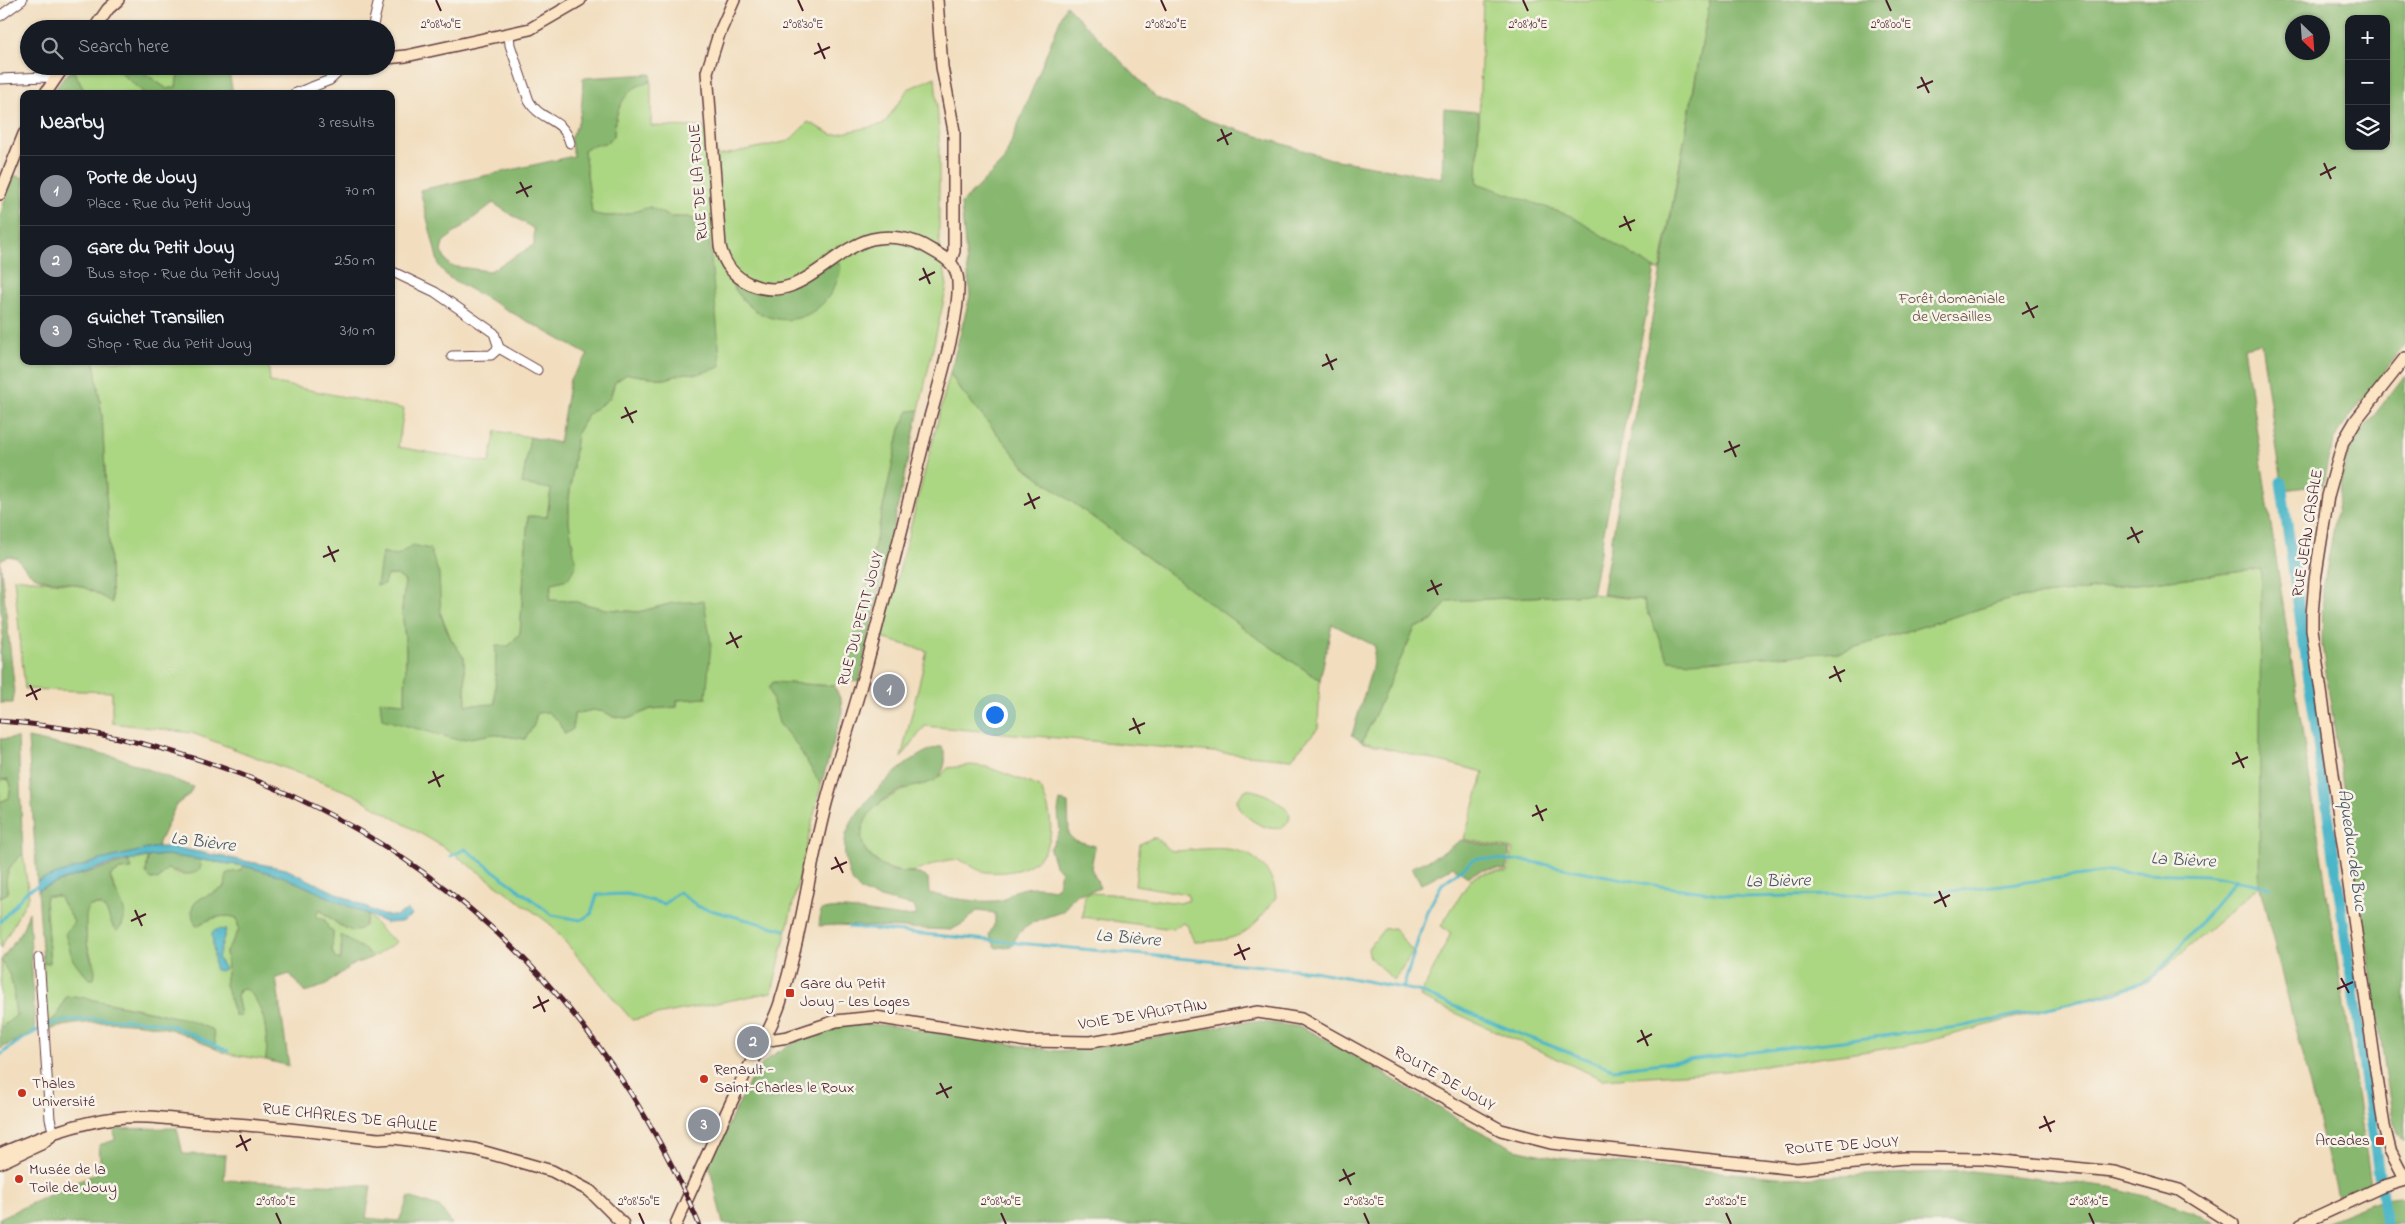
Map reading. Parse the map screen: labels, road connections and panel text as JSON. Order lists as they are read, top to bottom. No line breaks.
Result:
{"streets":{"street":["RUE DE LA FOLIE","RUE JEAN CASALE","RUE DU PETIT JOUY","VOIE DE VAUPTAIN","ROUTE DE JOUY","RUE CHARLES DE GAULLE"]},"crossings":[["RUE DE LA FOLIE","RUE DU PETIT JOUY"],["RUE DU PETIT JOUY","VOIE DE VAUPTAIN"],["VOIE DE VAUPTAIN","ROUTE DE JOUY"]],"water":["La Bièvre","Aqueduc de Buc"],"parks":["Forêt domaniale de Versailles"],"places":{"transit":["Gare du Petit Jouy - Les Loges","Arcades"],"other":["Renault - Saint-Charles le Roux","Thales Université","Musée de la Toile de Jouy"]},"north":"bottom right","page":{"map_buttons":["+","−"],"search":"Search here","heading":["Nearby","3 results"],"list":[{"mark":"1","name":"Porte de Jouy","note":"Place · Rue du Petit Jouy","value":"70 m"},{"mark":"2","name":"Gare du Petit Jouy","note":"Bus stop · Rue du Petit Jouy","value":"250 m"},{"mark":"3","name":"Guichet Transilien","note":"Shop · Rue du Petit Jouy","value":"310 m"}],"pins":["1","2","3"]},"coordinates":["2°08'40\"E","2°08'30\"E","2°08'20\"E","2°08'10\"E","2°08'00\"E","2°09'00\"E","2°08'50\"E"]}
